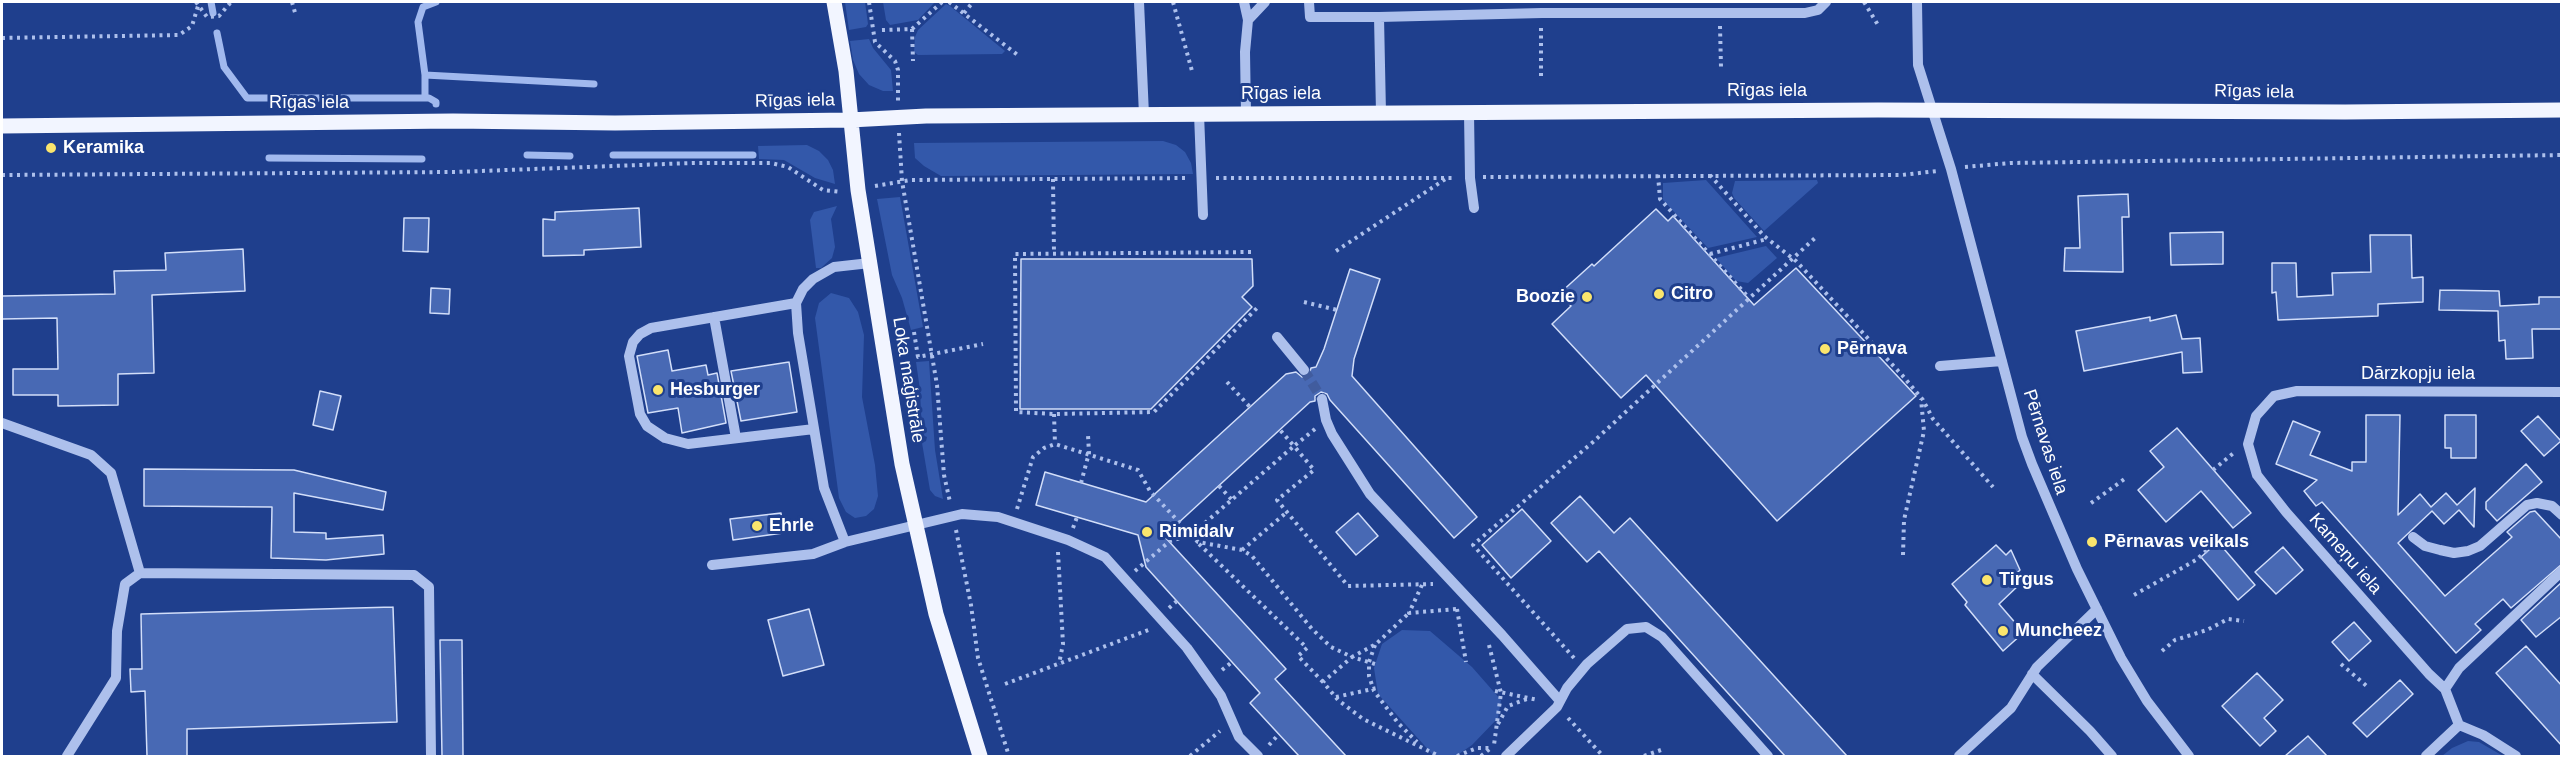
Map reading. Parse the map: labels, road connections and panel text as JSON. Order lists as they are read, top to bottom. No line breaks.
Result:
{"streets":{"main road":["Rīgas iela","Loka maģistrāle"],"street":["Dārzkopju iela","Pērnavas iela","Kameņu iela"]},"crossings":[["Rīgas iela","Loka maģistrāle"],["Rīgas iela","Pērnavas iela"],["Dārzkopju iela","Kameņu iela"]],"places":["Keramika","Citro","Boozie","Pērnava","Hesburger","Ehrle","Rimidalv","Pērnavas veikals","Tirgus","Muncheez"]}
